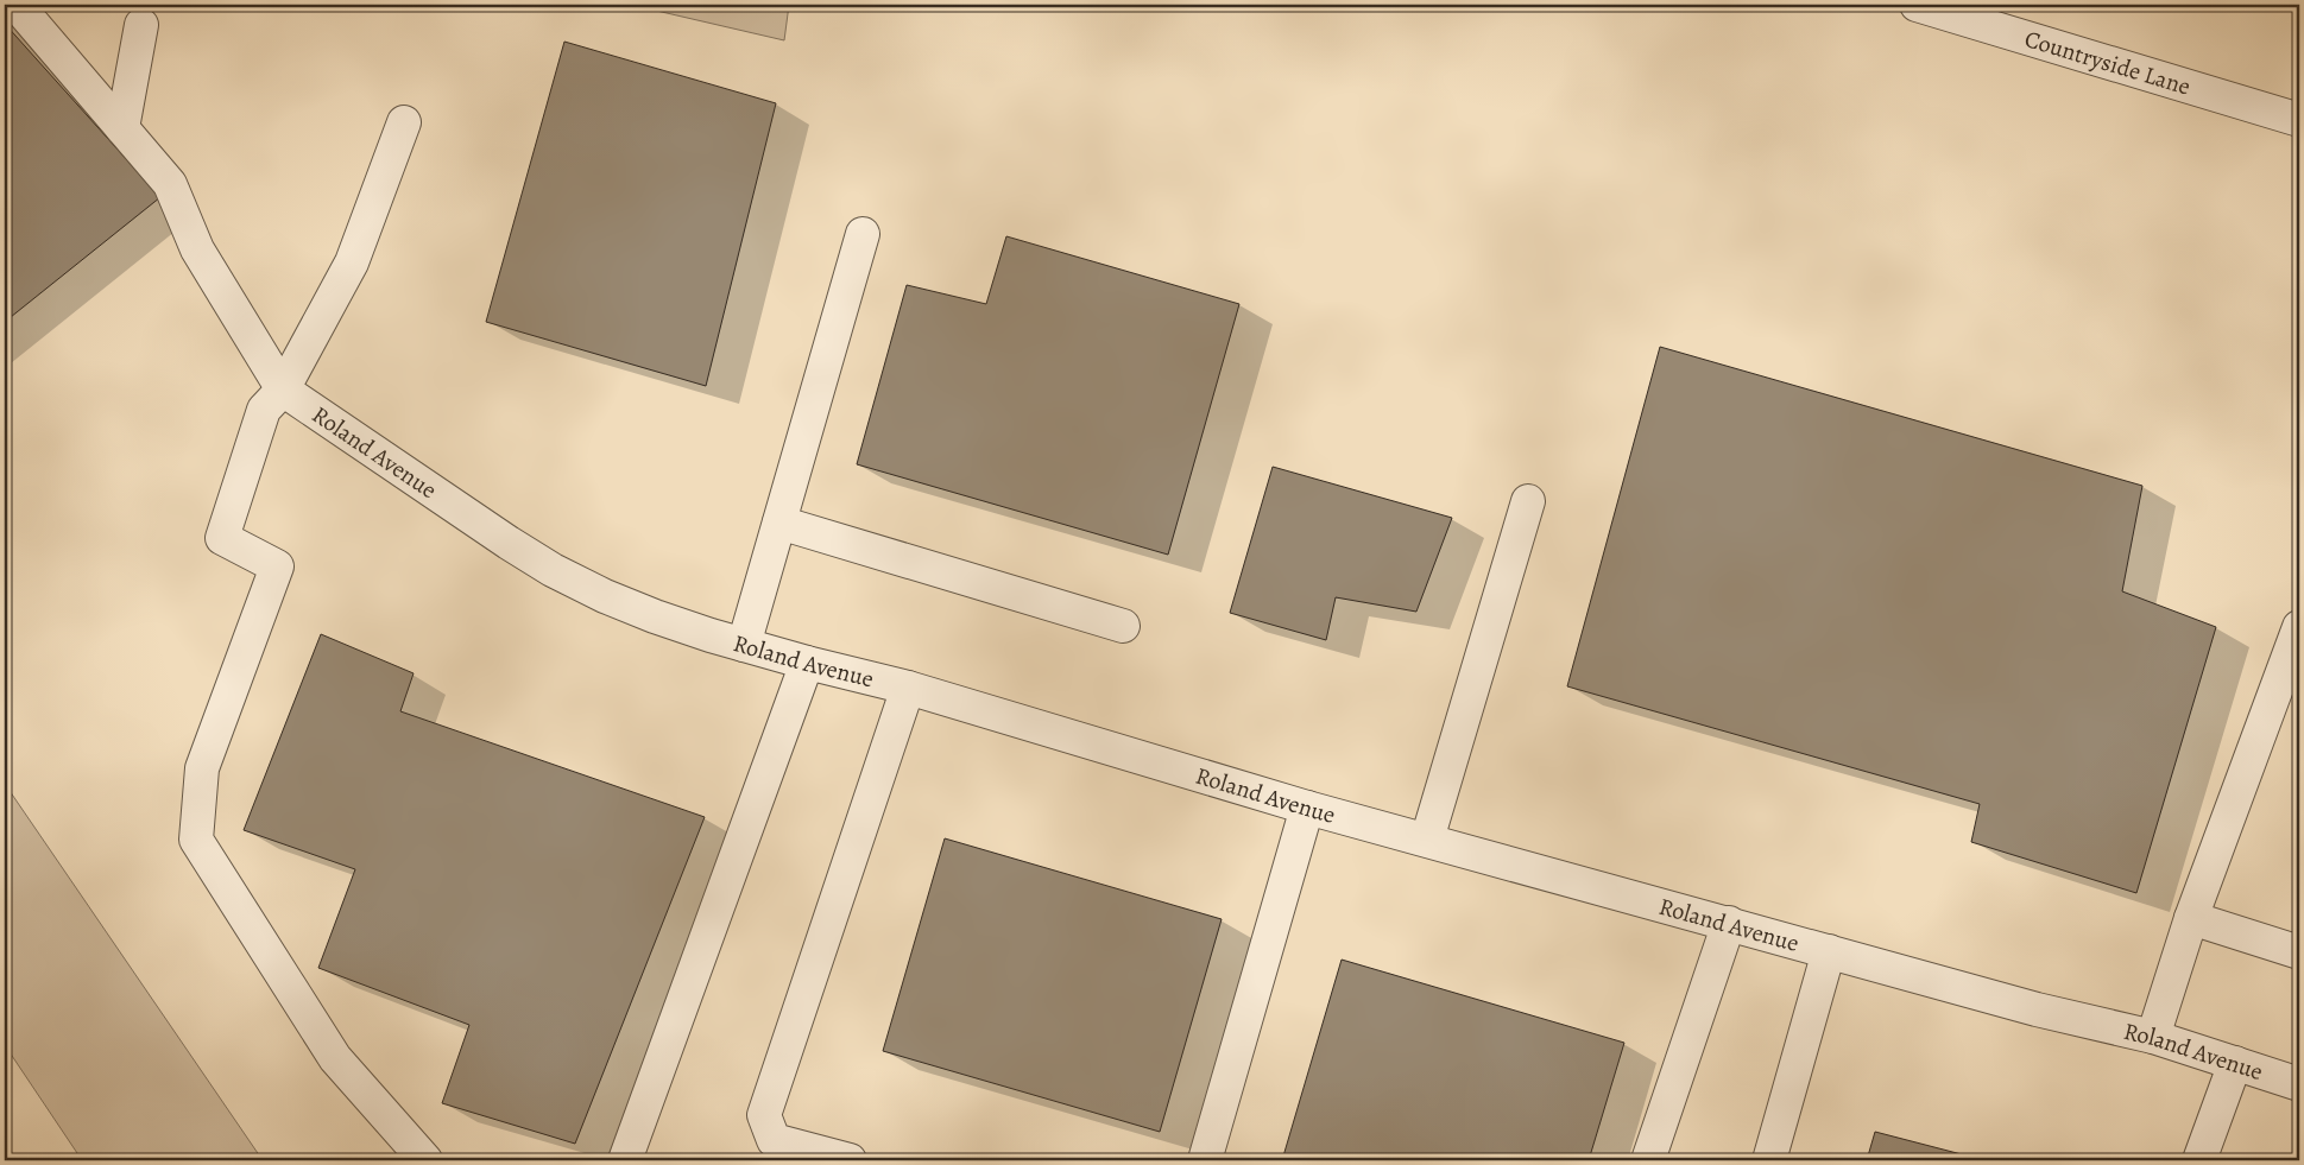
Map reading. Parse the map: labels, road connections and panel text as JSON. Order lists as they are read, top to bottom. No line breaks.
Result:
{"streets":{"street":["Countryside Lane","Roland Avenue"]}}
